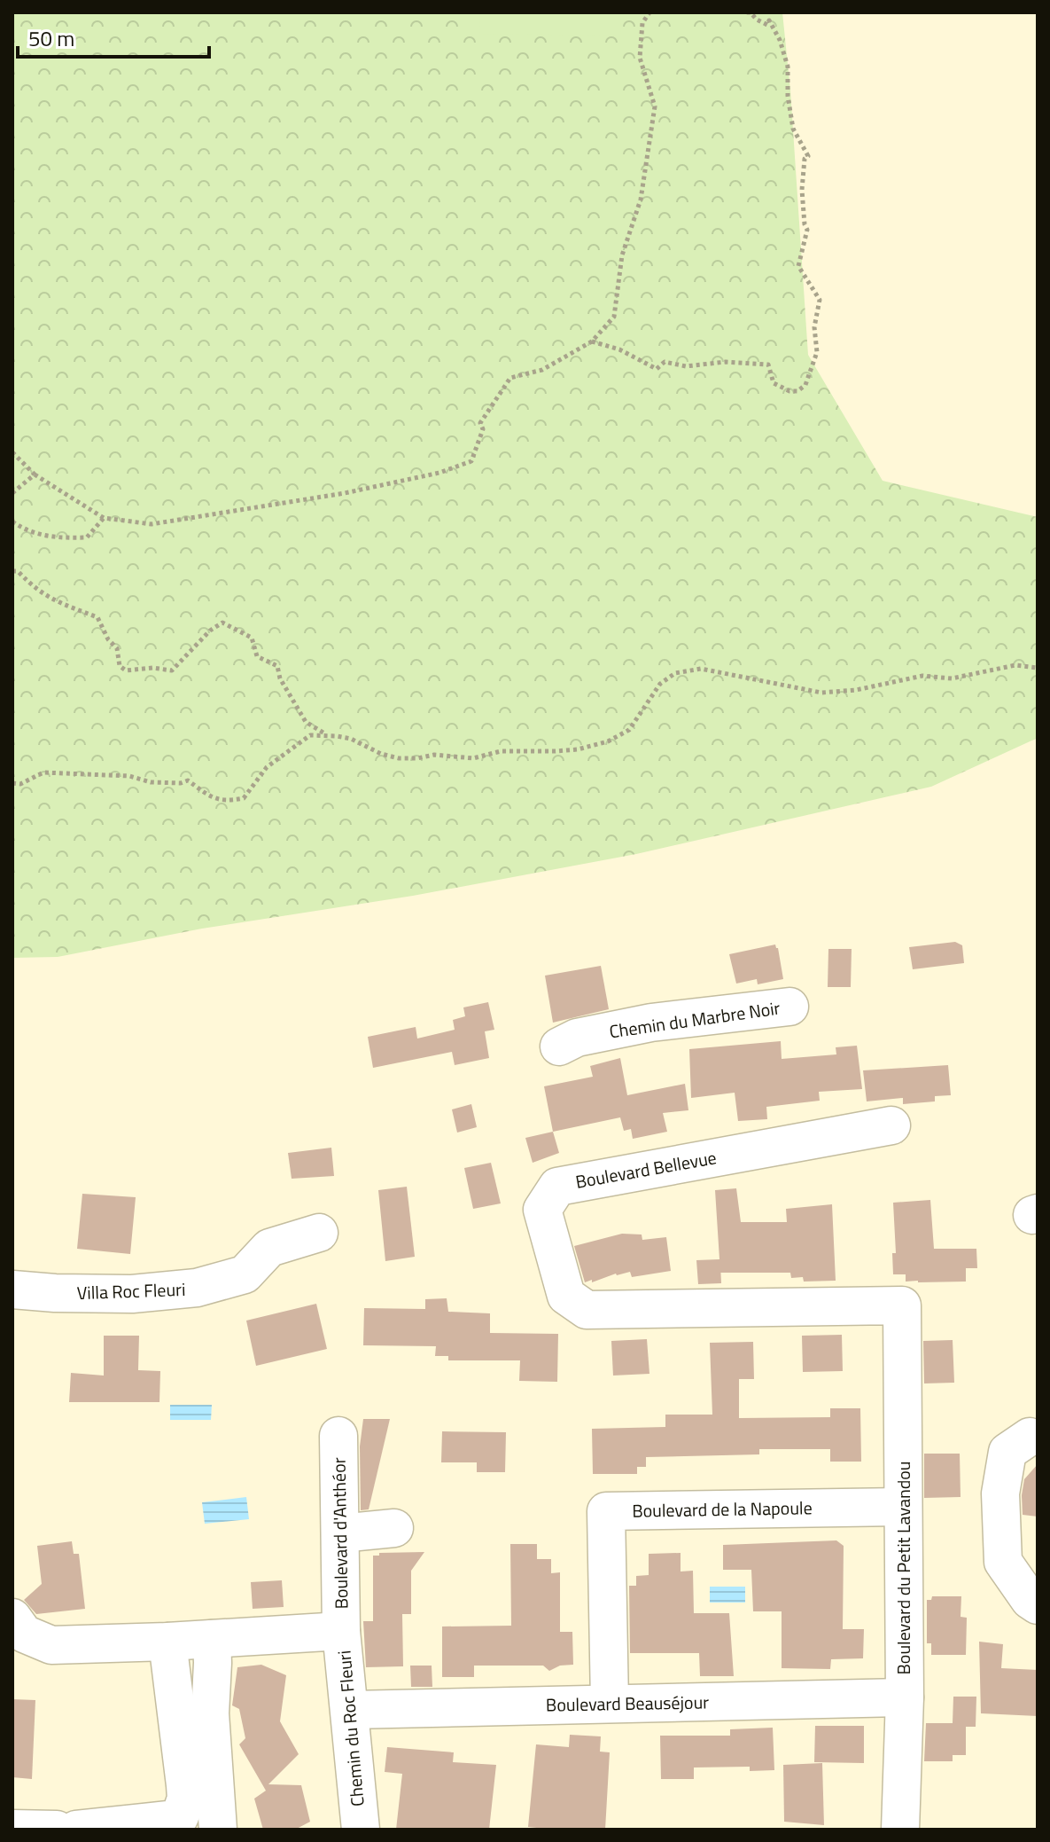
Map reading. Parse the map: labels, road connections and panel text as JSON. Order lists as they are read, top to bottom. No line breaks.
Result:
{"streets":{"street":["Chemin du Marbre Noir","Boulevard Bellevue","Villa Roc Fleuri","Boulevard de la Napoule","Boulevard d'Anthéor","Boulevard du Petit Lavandou","Boulevard Beauséjour","Chemin du Roc Fleuri"]},"crossings":[["Boulevard Bellevue","Boulevard du Petit Lavandou"],["Boulevard de la Napoule","Boulevard du Petit Lavandou"],["Boulevard de la Napoule","Boulevard Beauséjour"],["Boulevard d'Anthéor","Chemin du Roc Fleuri"],["Boulevard du Petit Lavandou","Boulevard Beauséjour"],["Boulevard Beauséjour","Chemin du Roc Fleuri"]],"scale_bar":"50 m"}
